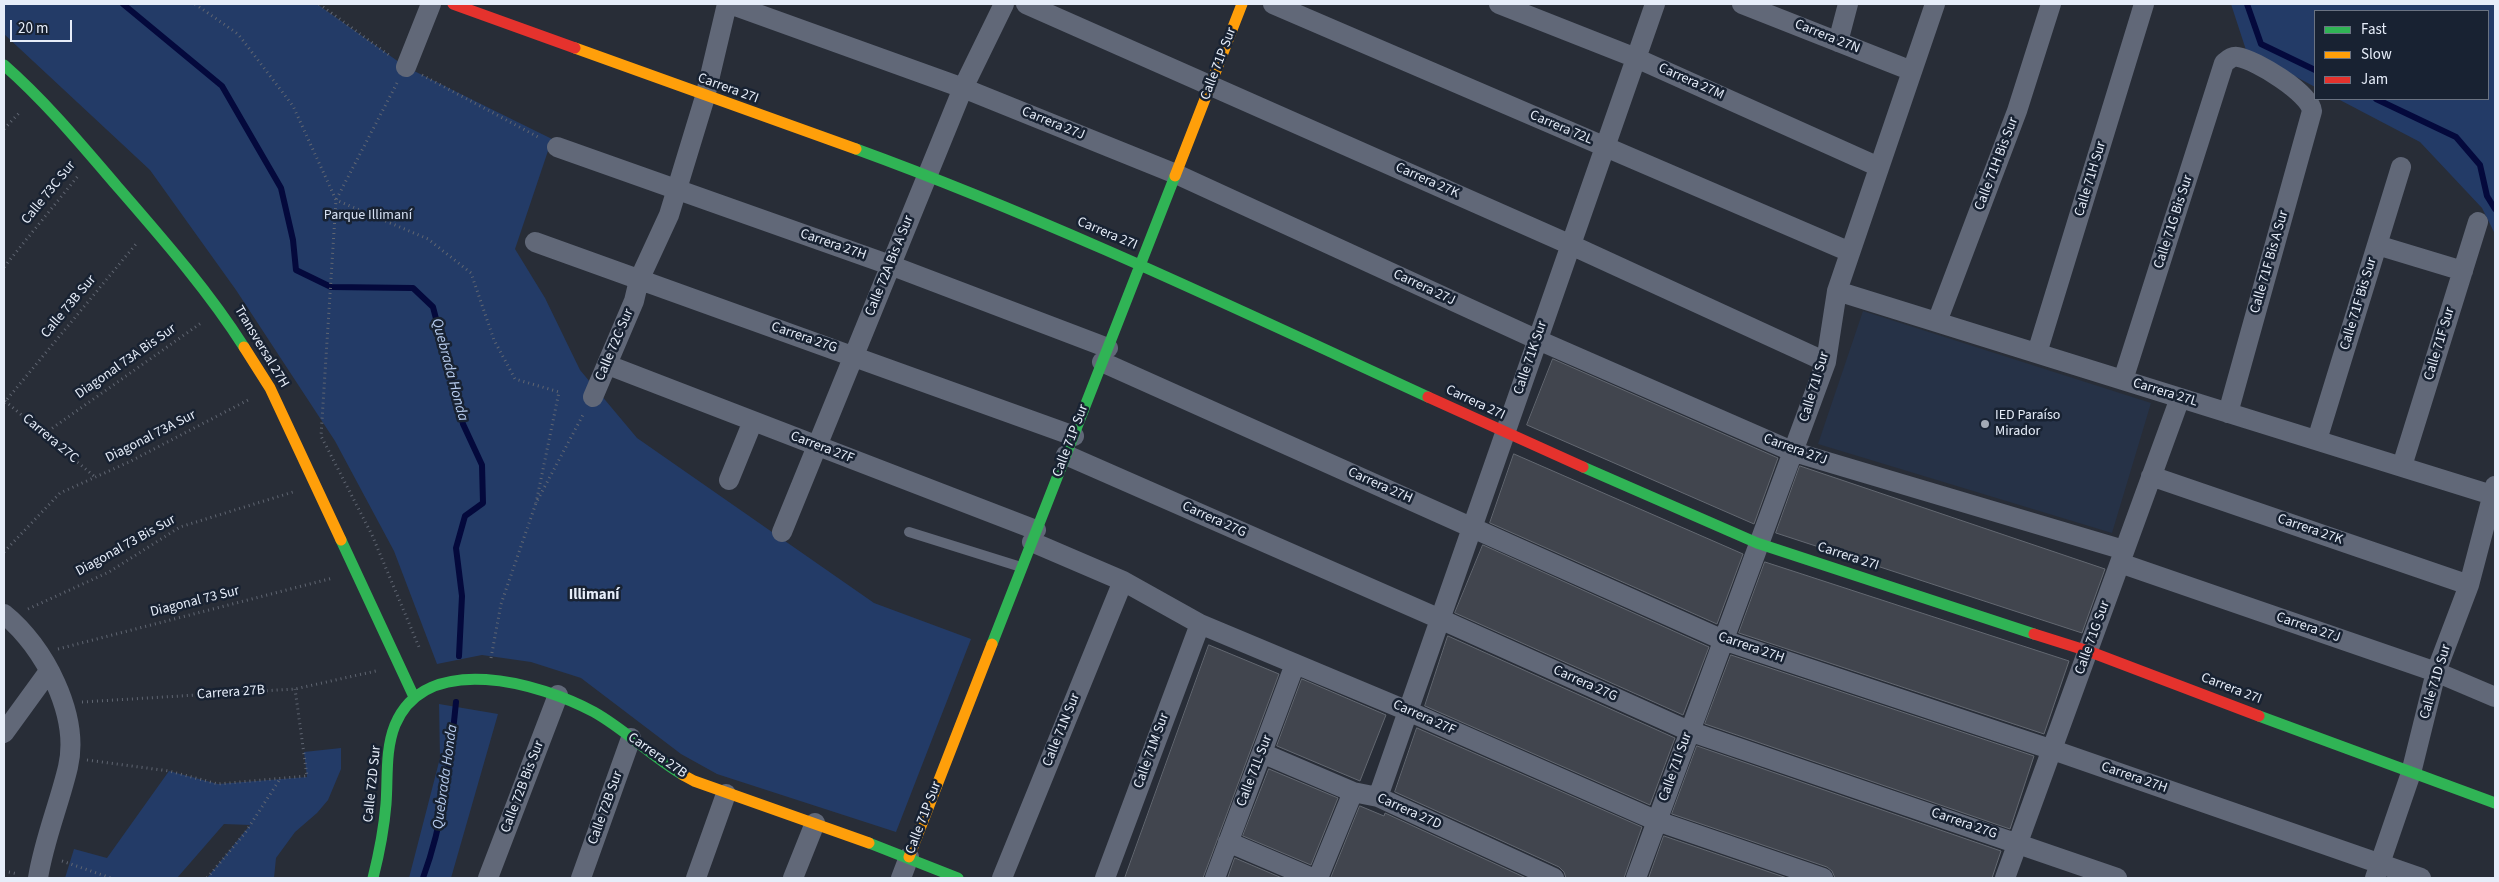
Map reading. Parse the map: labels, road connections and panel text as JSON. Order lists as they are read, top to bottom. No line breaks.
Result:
{"streets":{"street":["Carrera 27N","Calle 71P Sur","Carrera 27M","Carrera 27I","Carrera 27J","Carrera 72L","Calle 71H Bis Sur","Calle 71H Sur","Carrera 27K","Calle 71G Bis Sur","Carrera 27H","Calle 71F Bis A Sur","Calle 72A Bis A Sur","Calle 71F Bis Sur","Carrera 27G","Calle 71F Sur","Calle 72C Sur","Transversal 27H","Calle 71K Sur","Calle 71I Sur","Carrera 27L","Carrera 27F","Calle 71G Sur","Calle 71D Sur","Carrera 27B","Calle 71N Sur","Calle 71M Sur","Calle 71L Sur","Calle 72D Sur","Calle 72B Bis Sur","Calle 72B Sur","Carrera 27D"],"path":["Calle 73C Sur","Calle 73B Sur","Diagonal 73A Bis Sur","Diagonal 73A Sur","Carrera 27C","Diagonal 73 Bis Sur","Diagonal 73 Sur"]},"crossings":[["Carrera 27N","Calle 71I Sur"],["Calle 71P Sur","Carrera 27I"],["Calle 71P Sur","Carrera 27J"],["Calle 71P Sur","Carrera 27K"],["Calle 71P Sur","Carrera 27H"],["Calle 71P Sur","Carrera 27G"],["Calle 71P Sur","Carrera 27F"],["Calle 71P Sur","Carrera 27B"],["Carrera 27M","Calle 71K Sur"],["Carrera 27M","Calle 71I Sur"],["Carrera 27I","Calle 72A Bis A Sur"],["Carrera 27I","Calle 72C Sur"],["Carrera 27I","Calle 71K Sur"],["Carrera 27I","Calle 71I Sur"],["Carrera 27I","Calle 71G Sur"],["Carrera 27I","Calle 71D Sur"],["Carrera 27J","Calle 72A Bis A Sur"],["Carrera 27J","Calle 72C Sur"],["Carrera 27J","Calle 71K Sur"],["Carrera 27J","Calle 71I Sur"],["Carrera 27J","Calle 71G Sur"],["Carrera 27J","Calle 71D Sur"],["Carrera 72L","Calle 71K Sur"],["Carrera 72L","Calle 71I Sur"],["Calle 71H Bis Sur","Carrera 27L"],["Calle 71H Sur","Carrera 27L"],["Carrera 27K","Calle 71K Sur"],["Carrera 27K","Calle 71I Sur"],["Carrera 27K","Calle 71G Sur"],["Carrera 27K","Calle 71D Sur"],["Calle 73C Sur","Transversal 27H"],["Calle 71G Bis Sur","Calle 71F Bis A Sur"],["Calle 71G Bis Sur","Carrera 27L"],["Carrera 27H","Calle 72A Bis A Sur"],["Carrera 27H","Calle 72C Sur"],["Carrera 27H","Calle 71K Sur"],["Carrera 27H","Calle 71I Sur"],["Carrera 27H","Calle 71G Sur"],["Carrera 27H","Calle 71D Sur"],["Calle 71F Bis A Sur","Carrera 27L"],["Calle 72A Bis A Sur","Carrera 27G"],["Calle 72A Bis A Sur","Carrera 27F"],["Calle 71F Bis Sur","Carrera 27L"],["Calle 73B Sur","Transversal 27H"],["Calle 73B Sur","Carrera 27C"],["Carrera 27G","Calle 72C Sur"],["Carrera 27G","Calle 71K Sur"],["Carrera 27G","Calle 71I Sur"],["Carrera 27G","Calle 71G Sur"],["Calle 71F Sur","Carrera 27L"],["Calle 72C Sur","Carrera 27F"],["Calle 72C Sur","Carrera 27B"],["Transversal 27H","Diagonal 73A Bis Sur"],["Transversal 27H","Diagonal 73A Sur"],["Transversal 27H","Diagonal 73 Bis Sur"],["Transversal 27H","Diagonal 73 Sur"],["Transversal 27H","Carrera 27B"],["Transversal 27H","Calle 72D Sur"],["Calle 71K Sur","Carrera 27F"],["Calle 71K Sur","Carrera 27D"],["Diagonal 73A Bis Sur","Carrera 27C"],["Calle 71I Sur","Carrera 27L"],["Calle 71I Sur","Carrera 27F"],["Carrera 27L","Calle 71G Sur"],["Carrera 27L","Calle 71D Sur"],["Diagonal 73A Sur","Carrera 27C"],["Carrera 27F","Calle 71N Sur"],["Carrera 27F","Calle 71M Sur"],["Carrera 27F","Calle 71L Sur"],["Carrera 27B","Calle 72D Sur"],["Carrera 27B","Calle 72B Bis Sur"],["Carrera 27B","Calle 72B Sur"],["Calle 71L Sur","Carrera 27D"]],"districts":["Illimaní"],"water":["Quebrada Honda"],"parks":["Parque Illimaní"],"places":["IED Paraíso Mirador"],"legend":["Fast","Slow","Jam"],"scale_bar":"20 m"}
